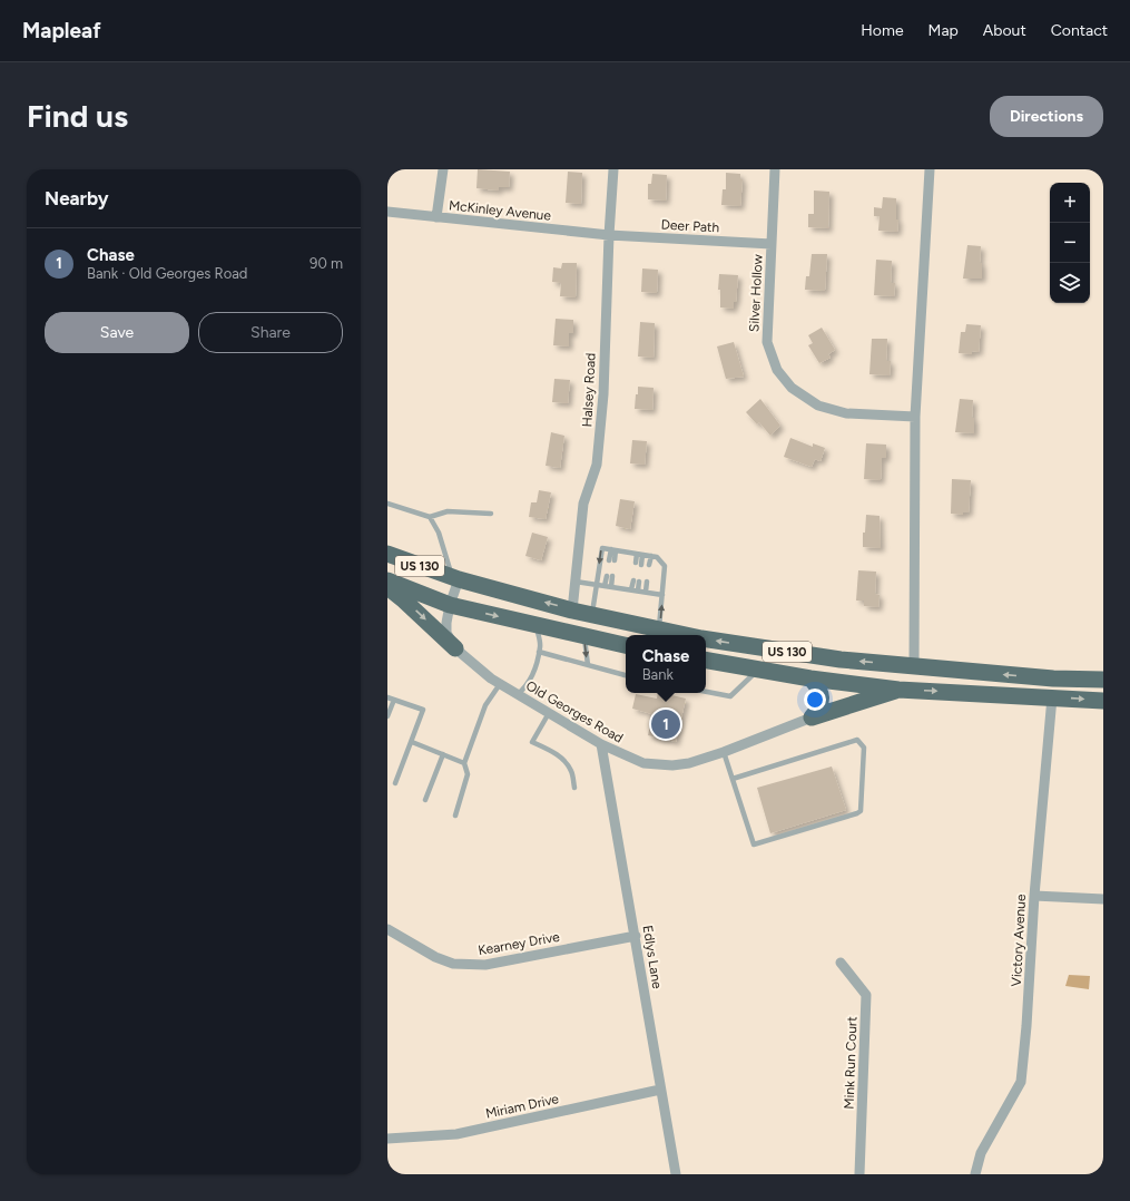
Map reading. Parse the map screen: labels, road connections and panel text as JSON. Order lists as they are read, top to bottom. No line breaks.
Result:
{"streets":{"highway":["US 130"],"street":["McKinley Avenue","Deer Path","Silver Hollow","Halsey Road","Old Georges Road","Victory Avenue","Kearney Drive","Edlys Lane","Mink Run Court","Miriam Drive"]},"crossings":[["McKinley Avenue","Deer Path"],["McKinley Avenue","Halsey Road"],["Deer Path","Silver Hollow"],["Deer Path","Halsey Road"],["Halsey Road","US 130"],["US 130","Old Georges Road"],["US 130","Victory Avenue"],["Old Georges Road","Edlys Lane"],["Kearney Drive","Edlys Lane"],["Edlys Lane","Miriam Drive"]],"page":{"header":"Mapleaf","nav":["Home","Map","About","Contact"],"buttons":["Directions",["Save","Share"]],"title":"Find us","heading":"Nearby","map_buttons":["+","−"],"list":[{"mark":"1","name":"Chase","note":"Bank · Old Georges Road","value":"90 m"}],"popup":["Chase","Bank"],"pins":"1"}}
